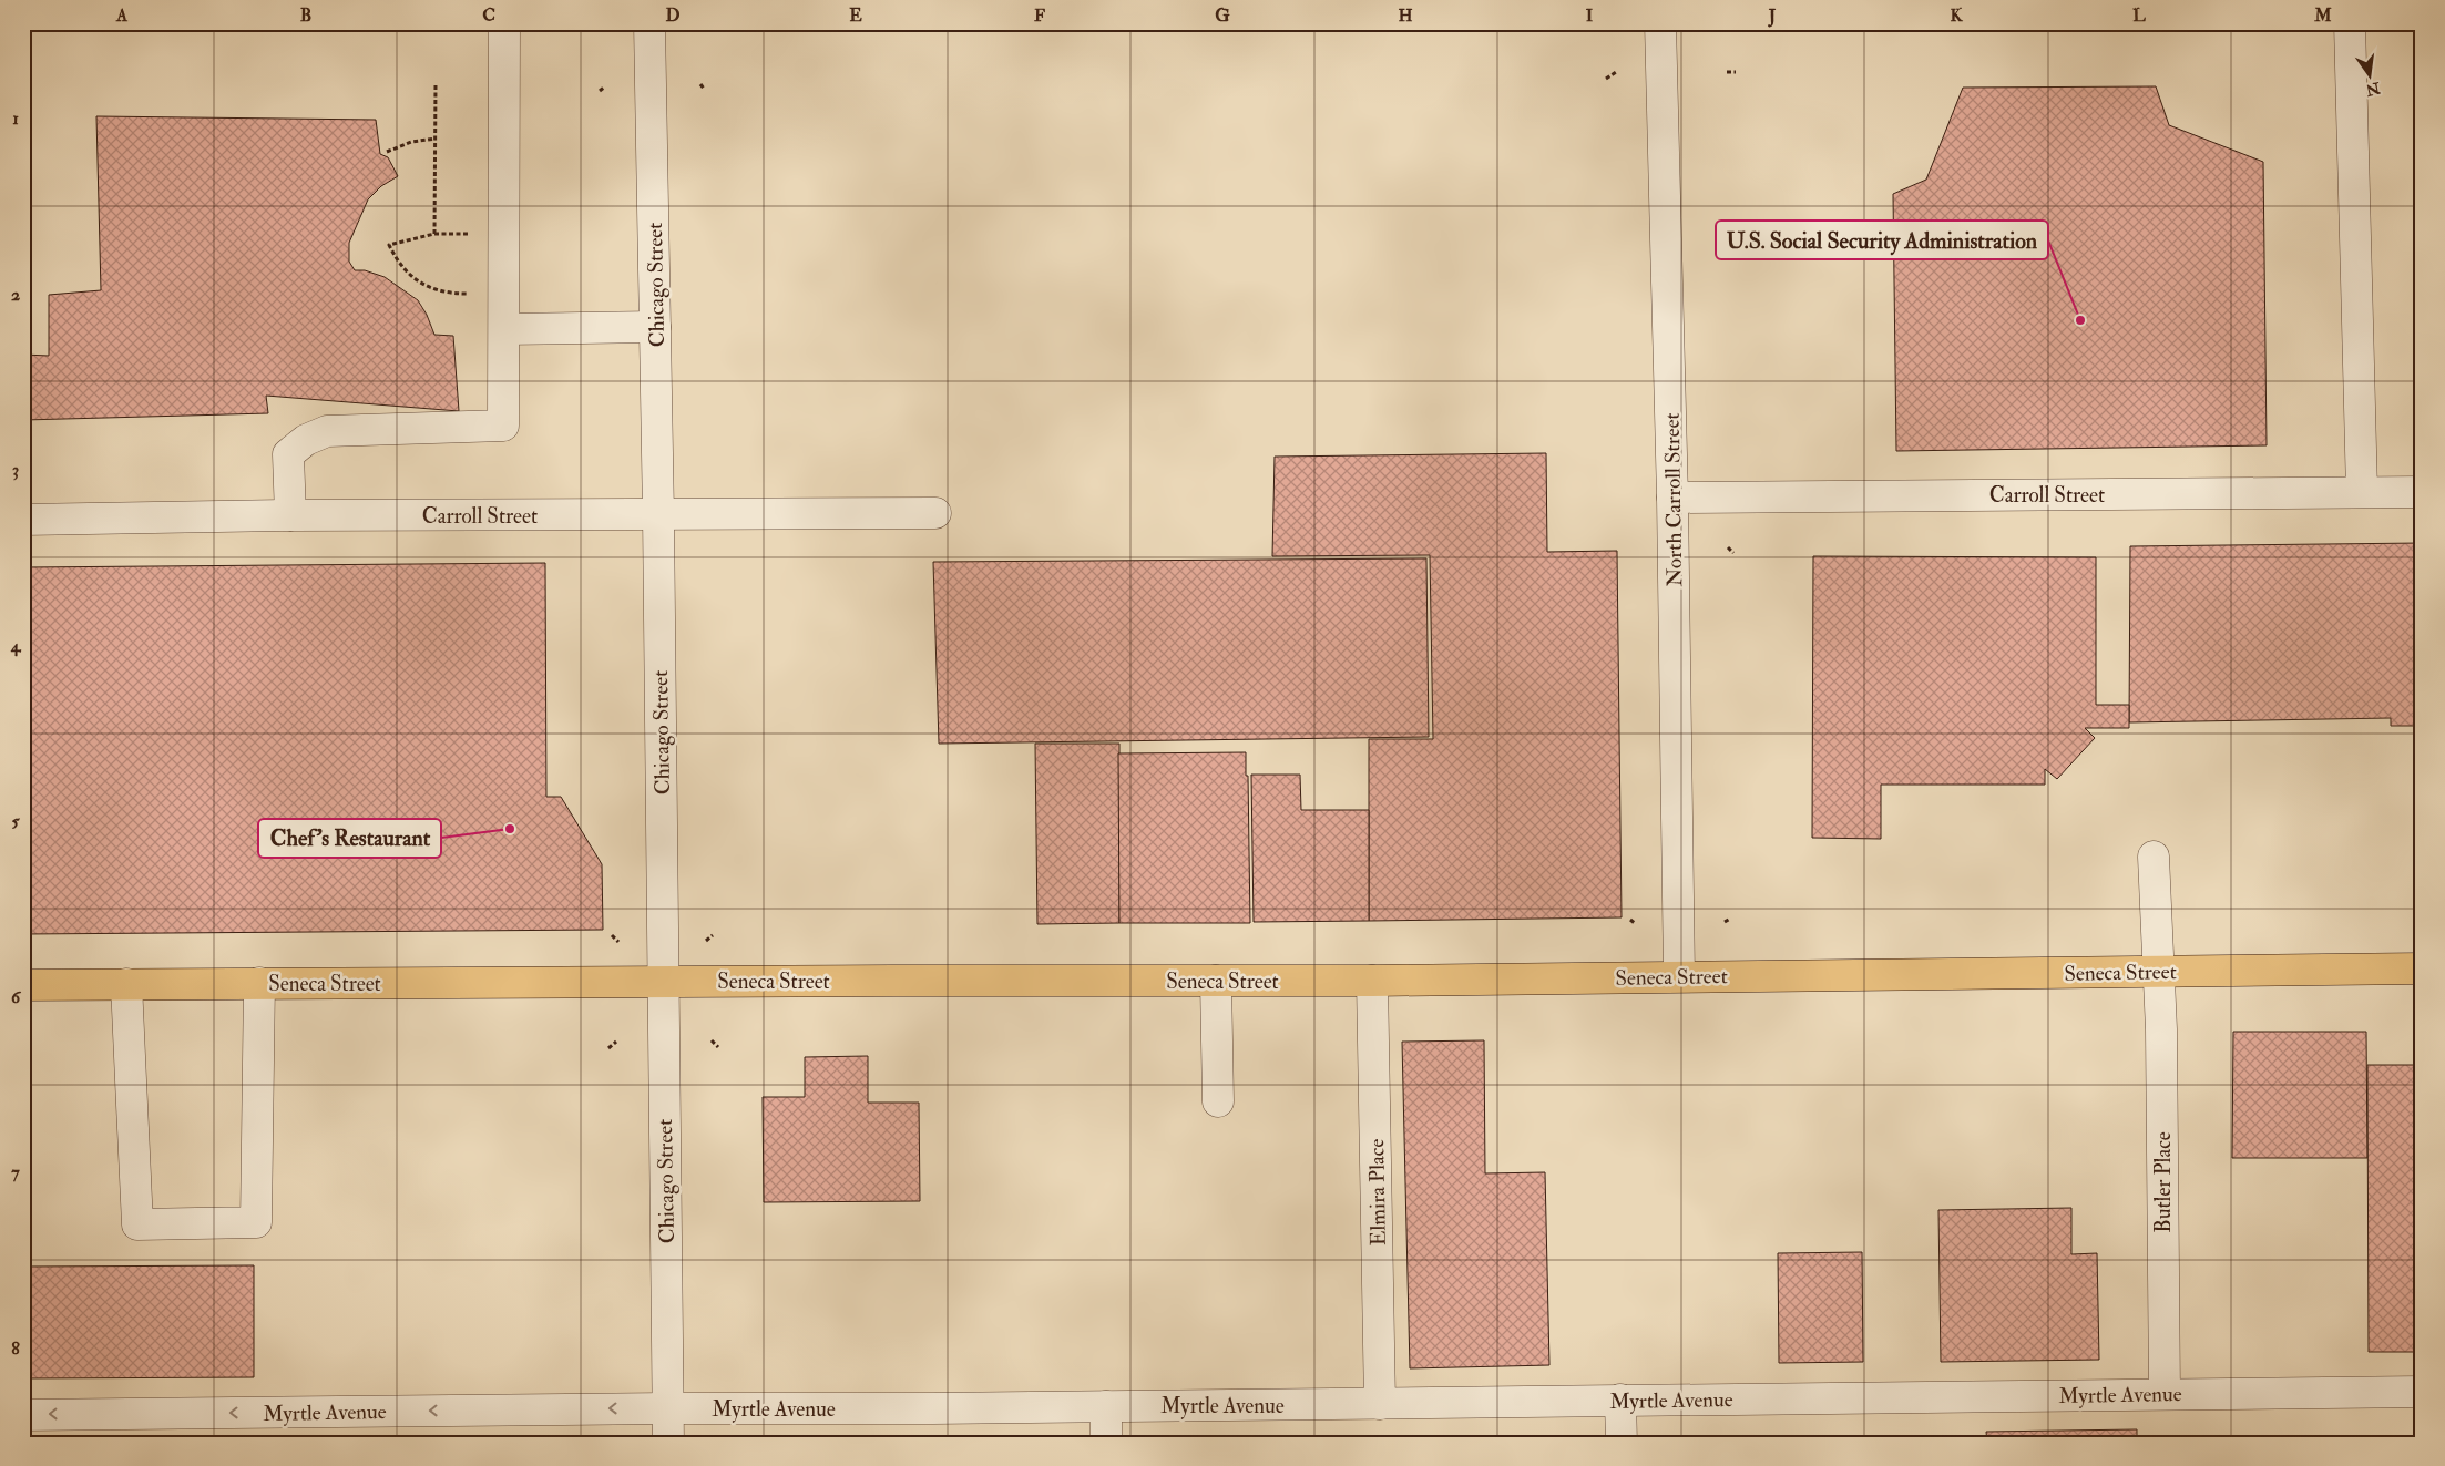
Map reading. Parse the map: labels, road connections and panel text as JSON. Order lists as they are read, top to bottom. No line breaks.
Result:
{"streets":{"main road":["Seneca Street"],"street":["Chicago Street","Carroll Street","North Carroll Street","Butler Place","Elmira Place","Myrtle Avenue"]},"crossings":[["Chicago Street","Carroll Street"],["Chicago Street","Seneca Street"],["Chicago Street","Myrtle Avenue"],["Carroll Street","North Carroll Street"],["North Carroll Street","Seneca Street"],["Seneca Street","Butler Place"],["Seneca Street","Elmira Place"],["Butler Place","Myrtle Avenue"],["Elmira Place","Myrtle Avenue"]],"places":["U.S. Social Security Administration","Chef's Restaurant"],"north":"bottom","grid":{"columns":["A","B","C","D","E","F","G","H","I","J","K","L","M"],"rows":["1","2","3","4","5","6","7","8"]}}
